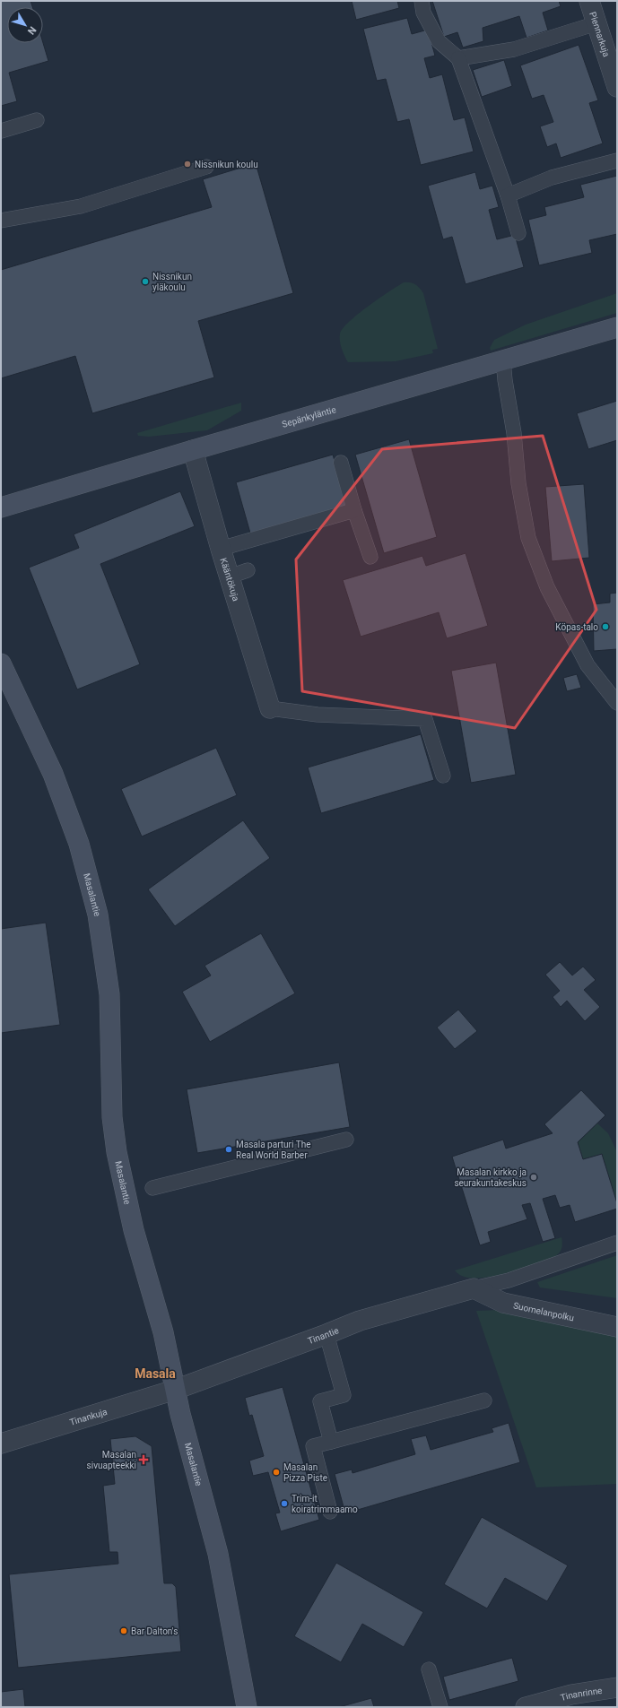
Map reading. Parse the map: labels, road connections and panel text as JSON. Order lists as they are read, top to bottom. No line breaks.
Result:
{"streets":{"street":["Piennarkuja","Sepänkyläntie","Kääntökuja","Masalantie","Suomelanpolku","Tinantie","Tinankuja","Tinanrinne"]},"crossings":[["Sepänkyläntie","Kääntökuja"],["Masalantie","Tinantie"],["Masalantie","Tinankuja"],["Suomelanpolku","Tinantie"],["Tinantie","Tinankuja"]],"districts":["Masala"],"places":{"other":["Nissnikun koulu","Nissnikun yläkoulu","Köpas-talo","Masala parturi The Real World Barber","Masalan kirkko ja seurakuntakeskus","Masalan Pizza Piste","Trim-it koiratrimmaamo","Bar Dalton's"],"health":["Masalan sivuapteekki"]},"north":"bottom right"}
